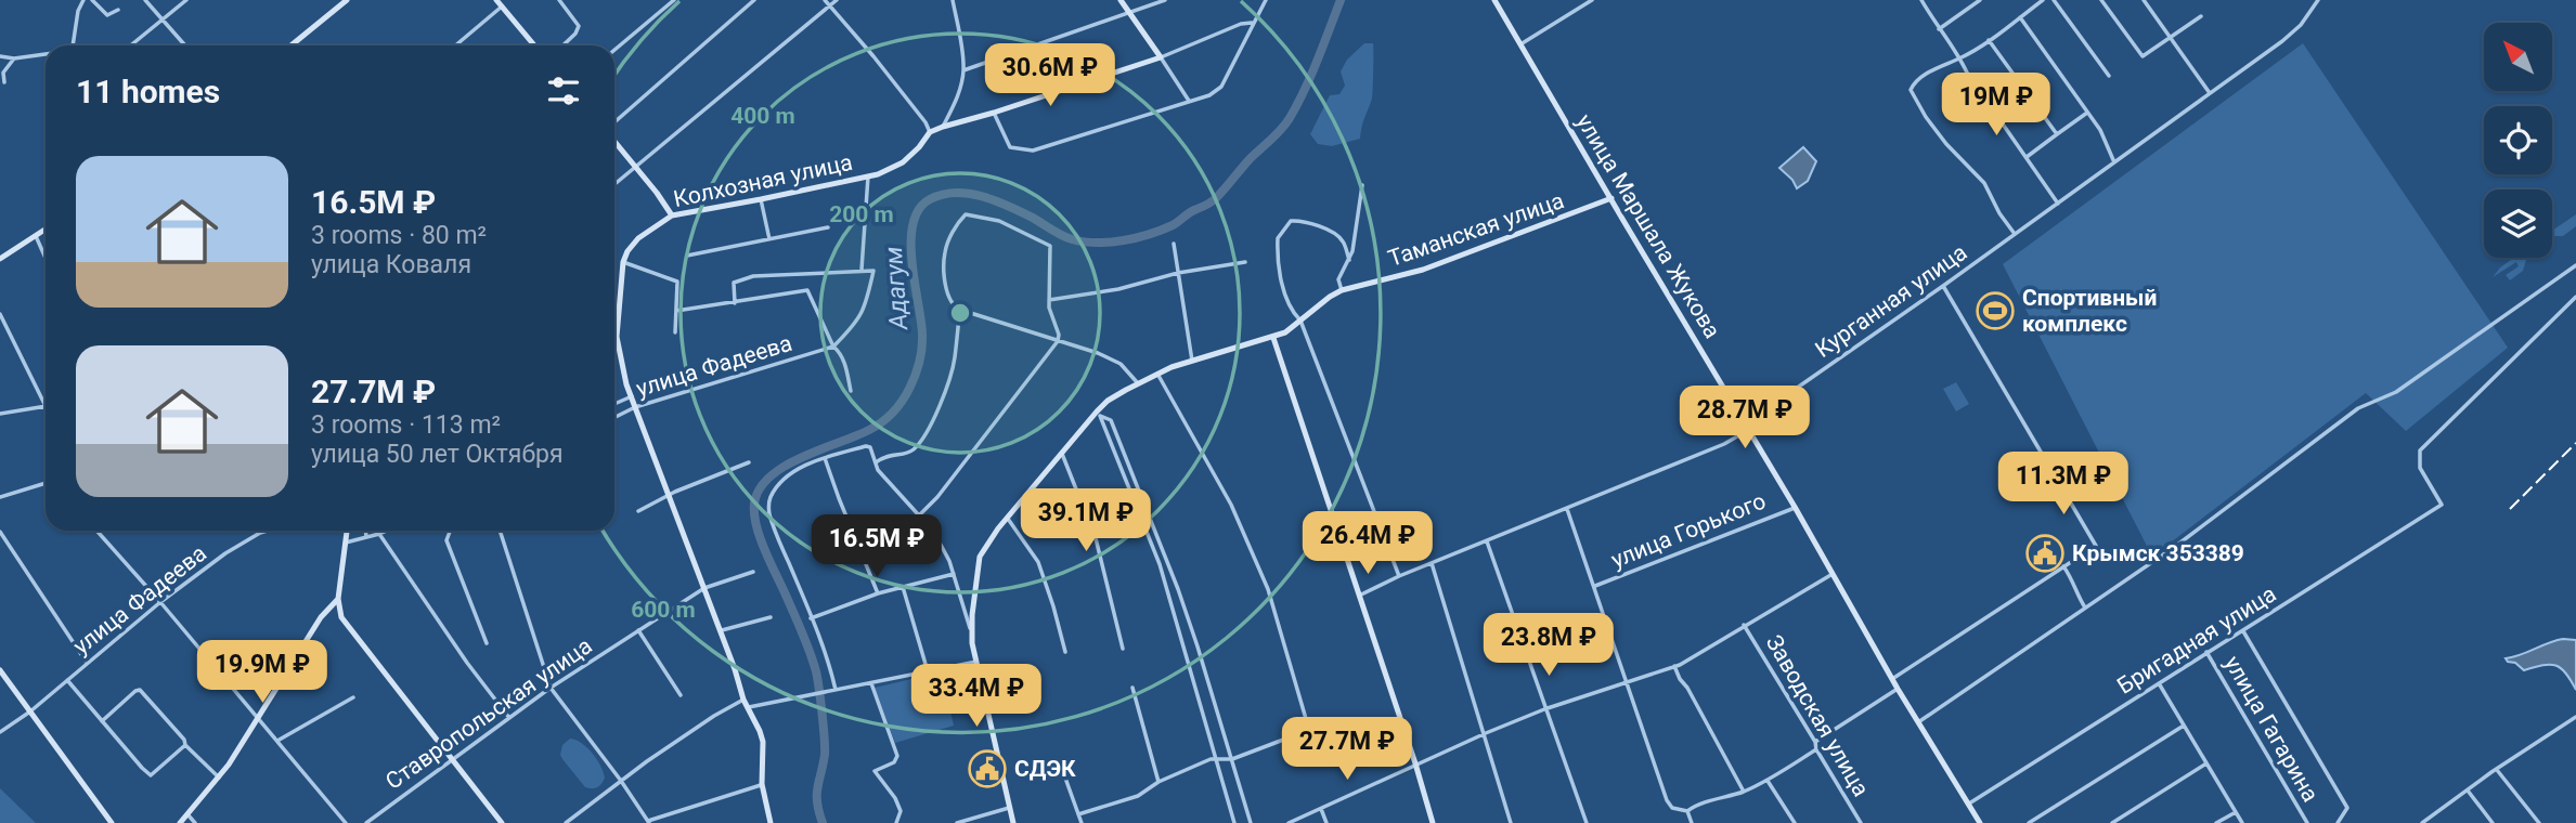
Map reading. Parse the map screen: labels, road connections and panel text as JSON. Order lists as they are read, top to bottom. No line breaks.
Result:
{"streets":{"main road":["Колхозная улица","улица Маршала Жукова","Таманская улица"],"street":["Курганная улица","улица Фадеева","улица Горького","Бригадная улица","Ставропольская улица","Заводская улица","улица Гагарина"]},"crossings":[["улица Маршала Жукова","Таманская улица"],["улица Маршала Жукова","Курганная улица"],["улица Маршала Жукова","улица Горького"],["улица Маршала Жукова","Бригадная улица"],["Бригадная улица","улица Гагарина"]],"water":["Адагум"],"places":{"sports":["Спортивный комплекс"],"public building":["Крымск 353389","СДЭК"]},"north":"top left","page":{"price":["30.6M ₽","19M ₽","28.7M ₽","11.3M ₽","39.1M ₽","26.4M ₽","16.5M ₽","23.8M ₽","19.9M ₽","33.4M ₽","27.7M ₽"],"heading":"11 homes","list":[{"name":"16.5M ₽","note":"3 rooms · 80 m² · улица Коваля"},{"name":"27.7M ₽","note":"3 rooms · 113 m² · улица 50 лет Октября"}]},"rings":["400 m","200 m","600 m"]}
